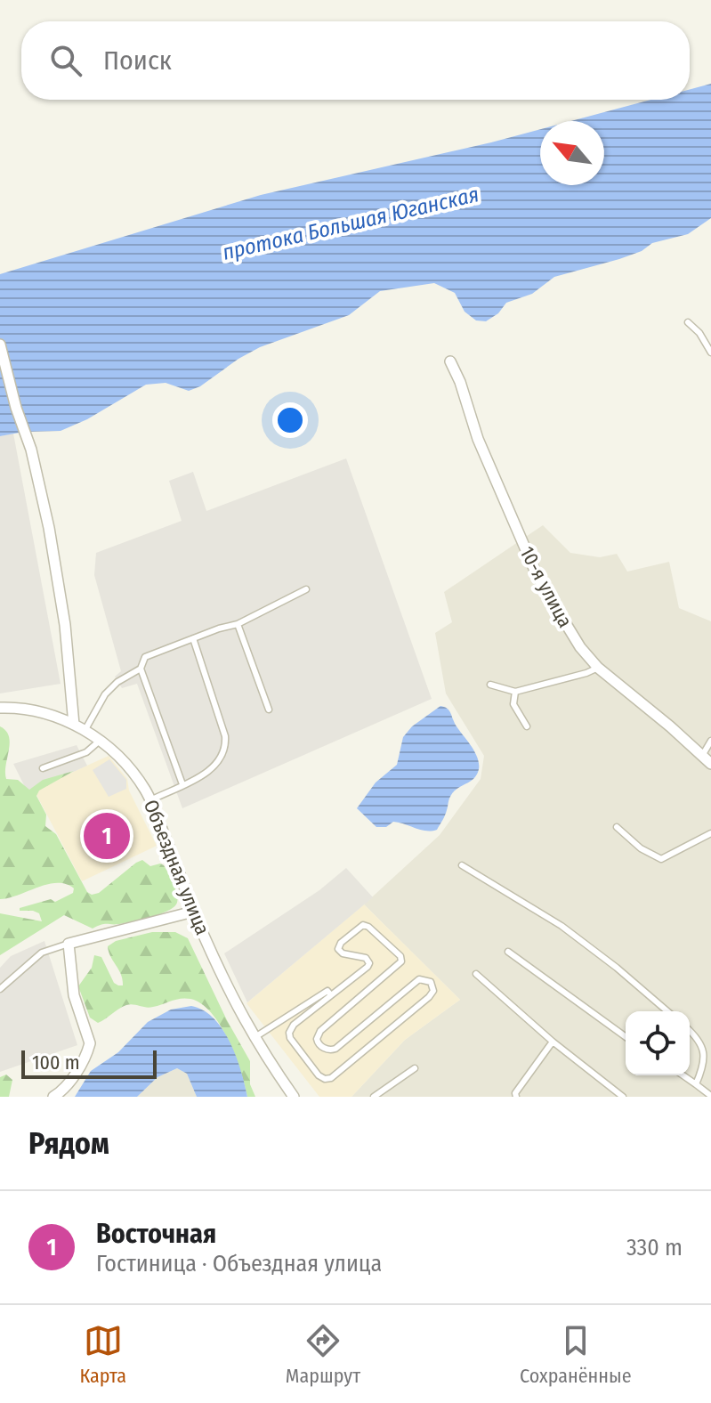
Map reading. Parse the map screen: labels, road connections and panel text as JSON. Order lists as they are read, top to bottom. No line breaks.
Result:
{"streets":{"street":["10-я улица","Объездная улица"]},"water":["протока Большая Юганская"],"scale_bar":"100 m","north":"top left","page":{"search":"Поиск","pins":"1","scale":"100 m","heading":"Рядом","list":[{"mark":"1","name":"Восточная","note":"Гостиница · Объездная улица","value":"330 m"}],"nav":["Карта","Маршрут","Сохранённые"]}}
